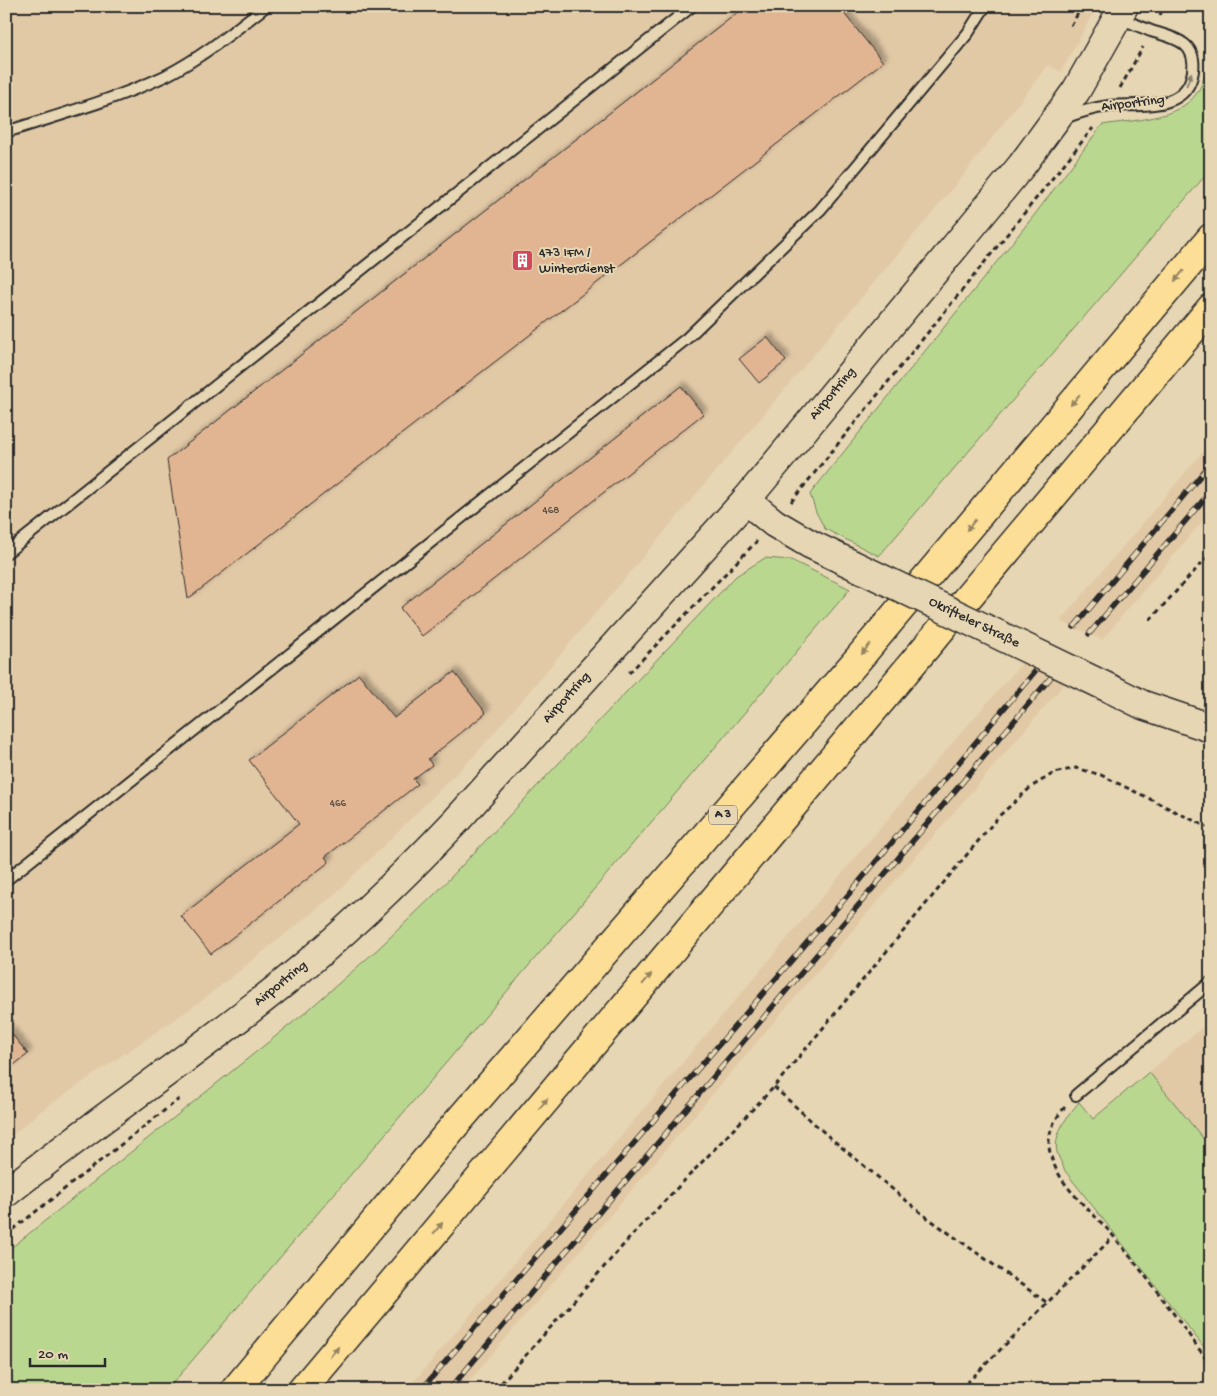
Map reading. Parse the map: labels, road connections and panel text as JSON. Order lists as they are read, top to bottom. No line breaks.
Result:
{"streets":{"highway":["A 3"],"street":["Airportring","Okrifteler Straße"]},"crossings":[["Airportring","Okrifteler Straße"]],"places":{"building":["473 IFM / Winterdienst"]},"house_numbers":["468","466"],"scale_bar":"20 m"}
